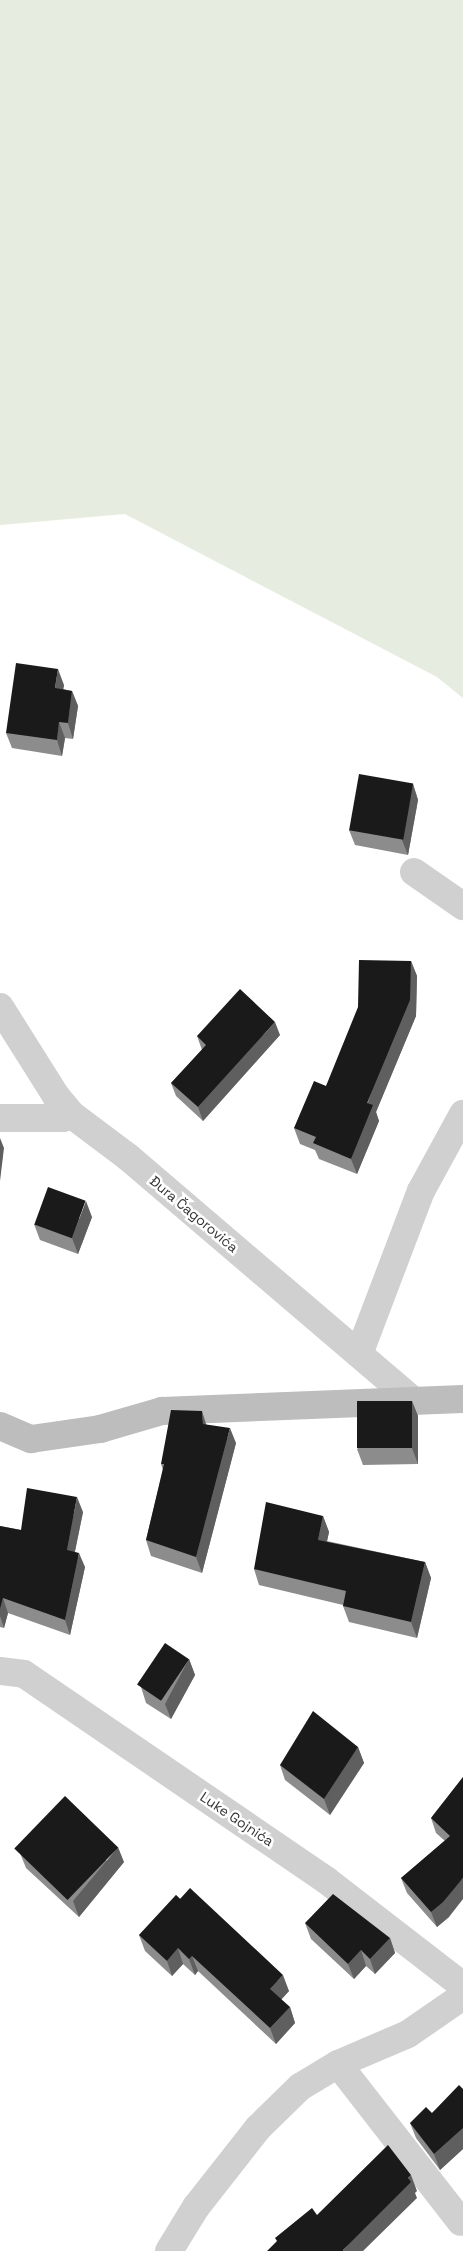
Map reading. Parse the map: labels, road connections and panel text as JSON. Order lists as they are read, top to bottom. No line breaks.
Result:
{"streets":{"street":["Đura Čagorovića","Luke Gojnića"]}}
